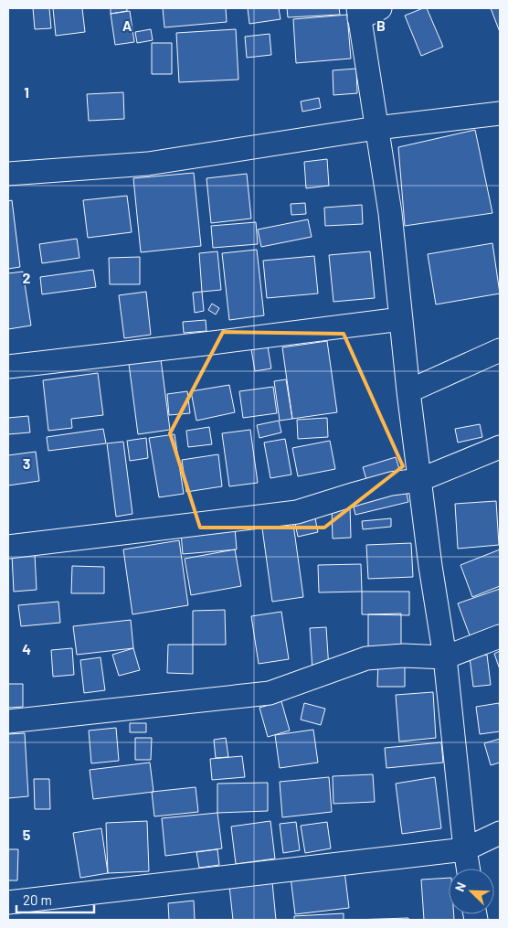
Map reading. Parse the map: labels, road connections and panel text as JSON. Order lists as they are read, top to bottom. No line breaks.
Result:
{"scale_bar":"20 m","north":"top left","grid":{"columns":["A","B"],"rows":["1","2","3","4","5"]}}
